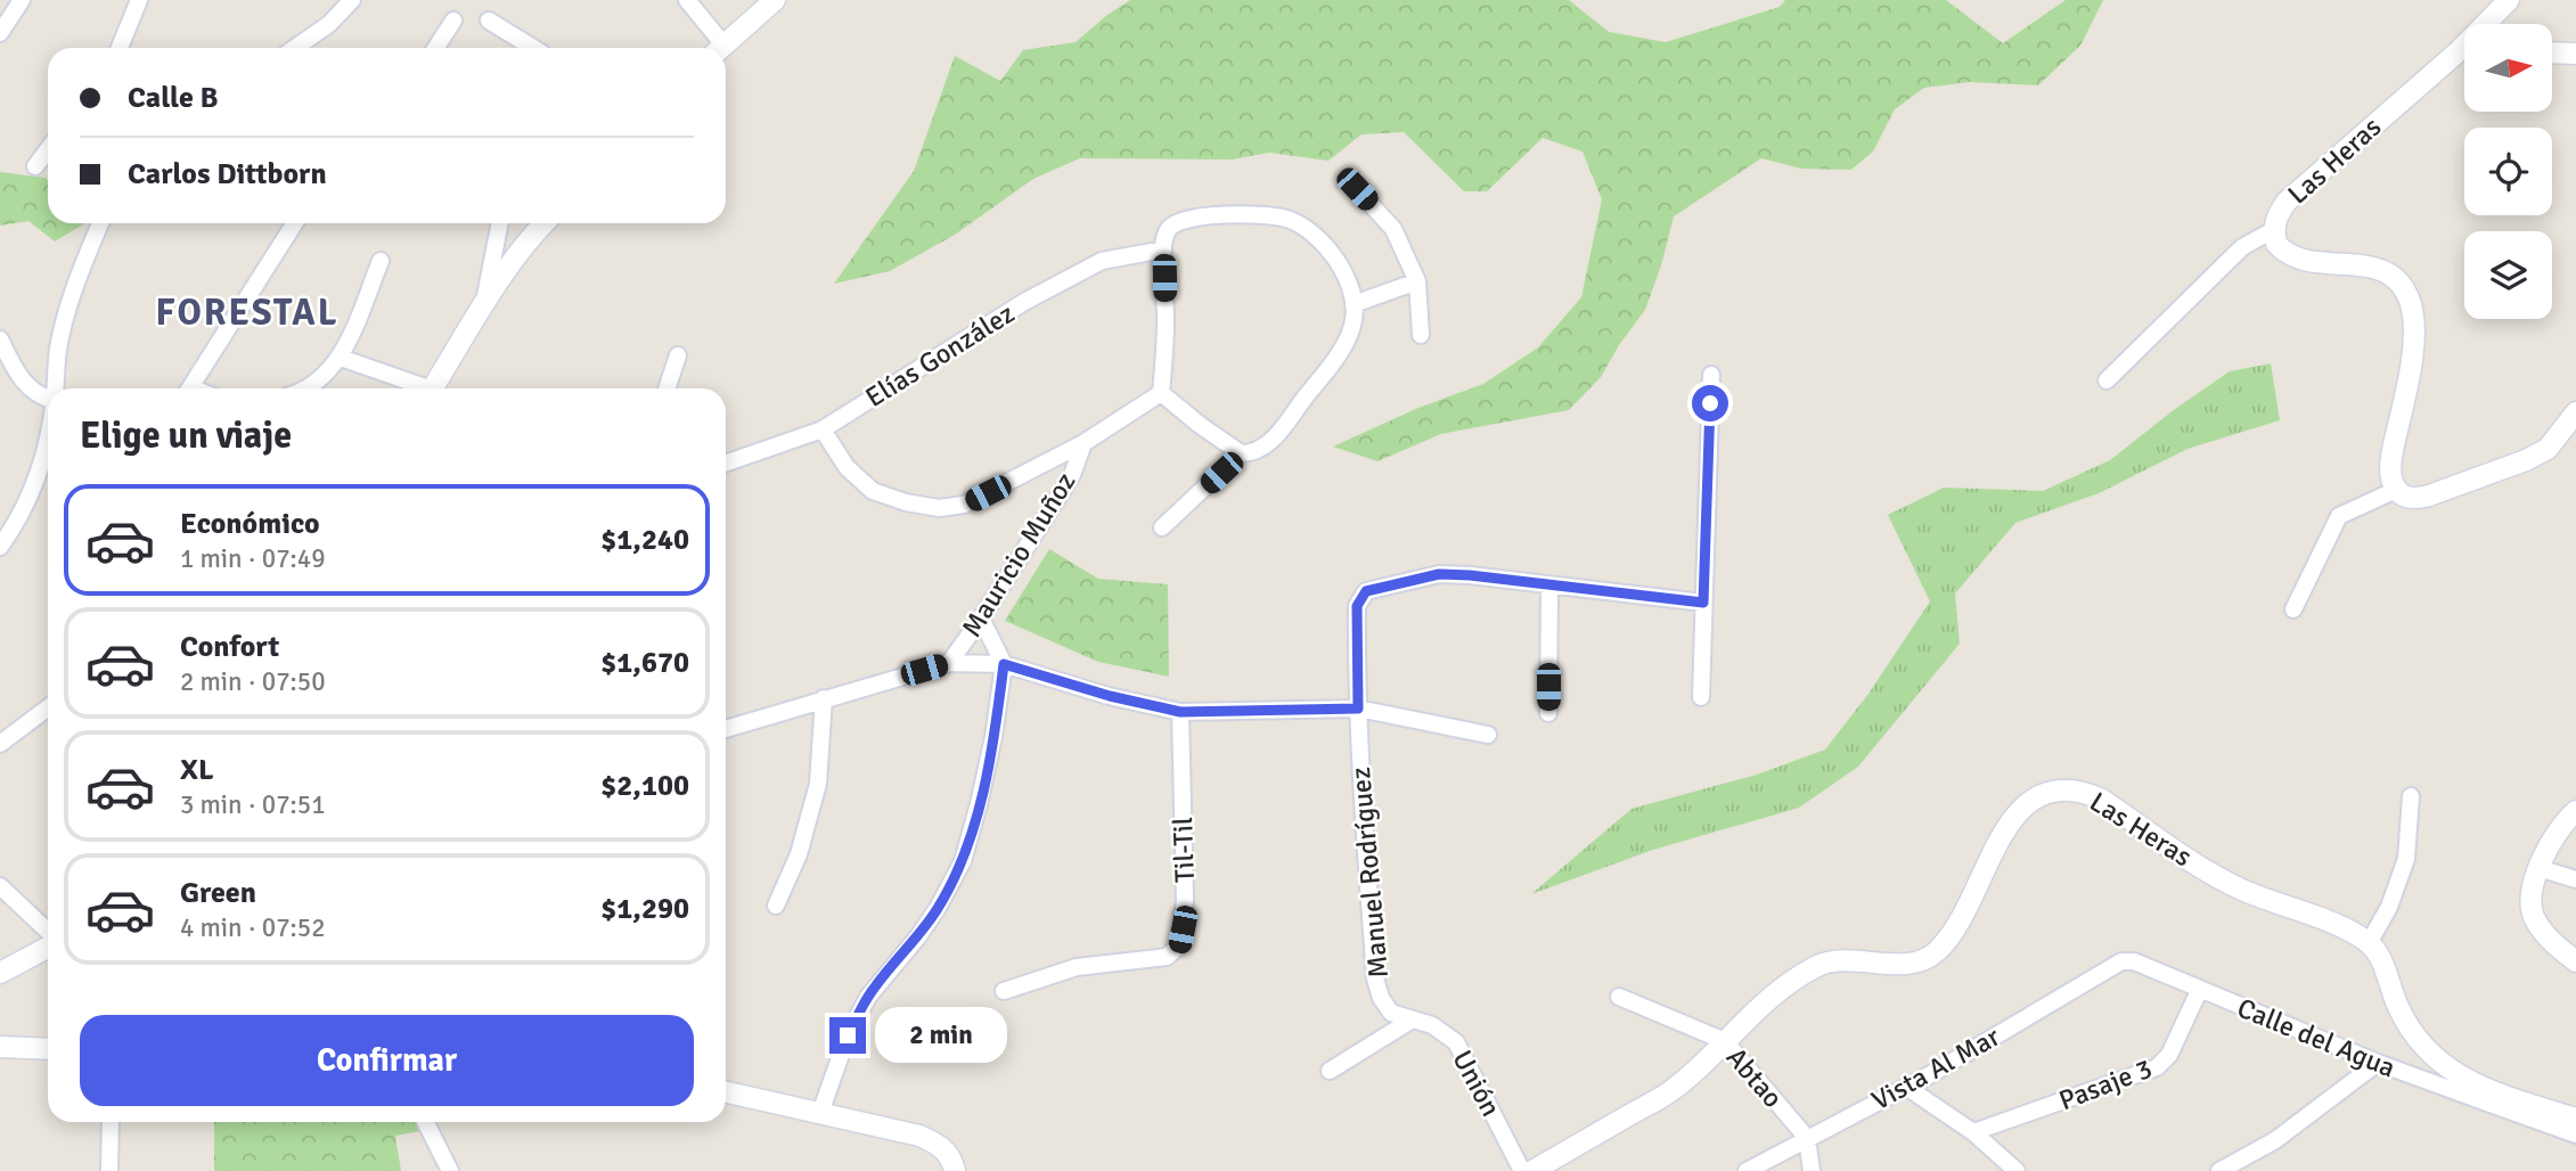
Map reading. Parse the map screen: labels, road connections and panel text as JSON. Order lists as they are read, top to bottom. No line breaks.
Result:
{"streets":{"street":["Las Heras","Elías González","Mauricio Muñoz","Til-Til","Manuel Rodríguez","Calle del Agua","Vista Al Mar","Abtao","Unión","Pasaje 3"]},"crossings":[["Las Heras","Abtao"],["Manuel Rodríguez","Unión"],["Calle del Agua","Vista Al Mar"],["Calle del Agua","Pasaje 3"],["Vista Al Mar","Abtao"]],"districts":["FORESTAL"],"north":"right","page":{"banner":["Calle B","Carlos Dittborn"],"heading":"Elige un viaje","list":[{"name":"Económico","note":"1 min · 07:49","value":"$1,240"},{"name":"Confort","note":"2 min · 07:50","value":"$1,670"},{"name":"XL","note":"3 min · 07:51","value":"$2,100"},{"name":"Green","note":"4 min · 07:52","value":"$1,290"}],"buttons":"Confirmar","bubble":"2 min"}}
